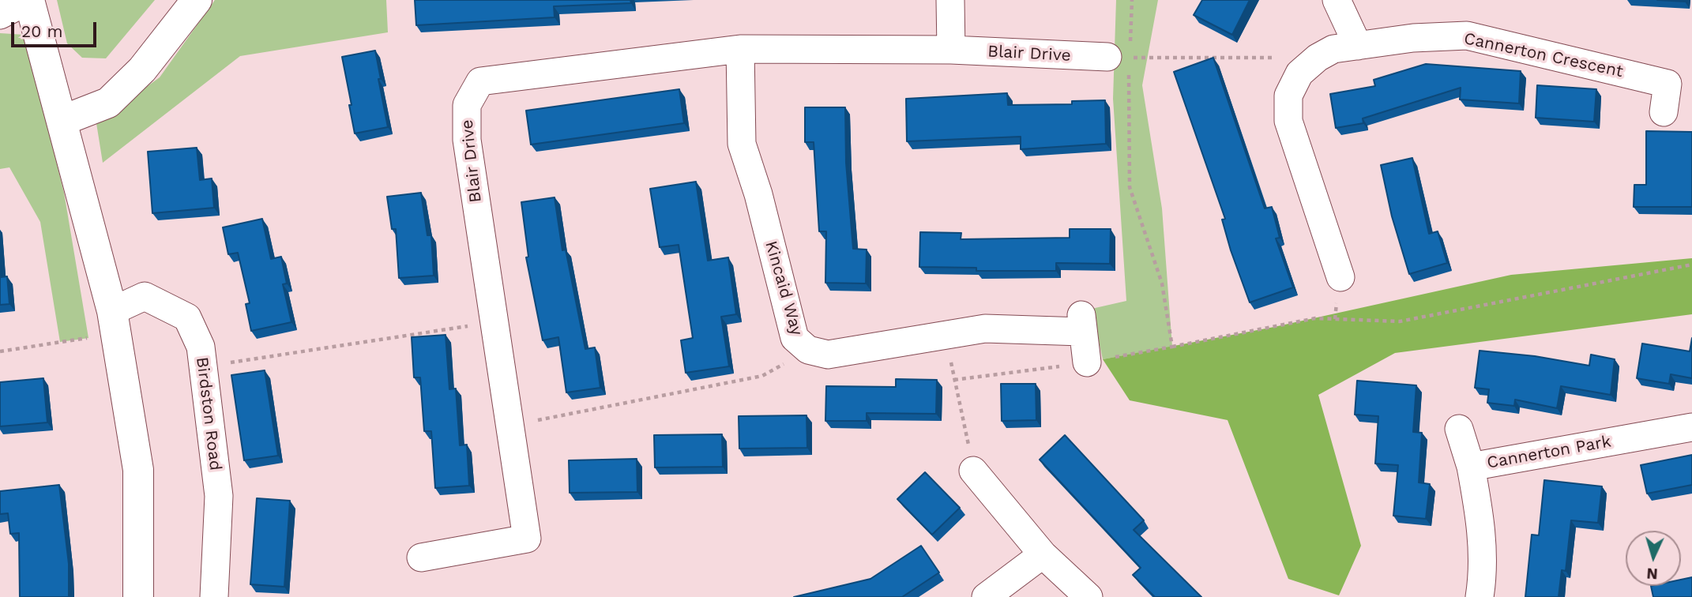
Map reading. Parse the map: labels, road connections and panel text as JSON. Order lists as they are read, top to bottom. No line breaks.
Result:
{"streets":{"street":["Blair Drive","Cannerton Crescent","Kincaid Way","Birdston Road","Cannerton Park"]},"crossings":[["Blair Drive","Kincaid Way"]],"scale_bar":"20 m","north":"bottom"}
